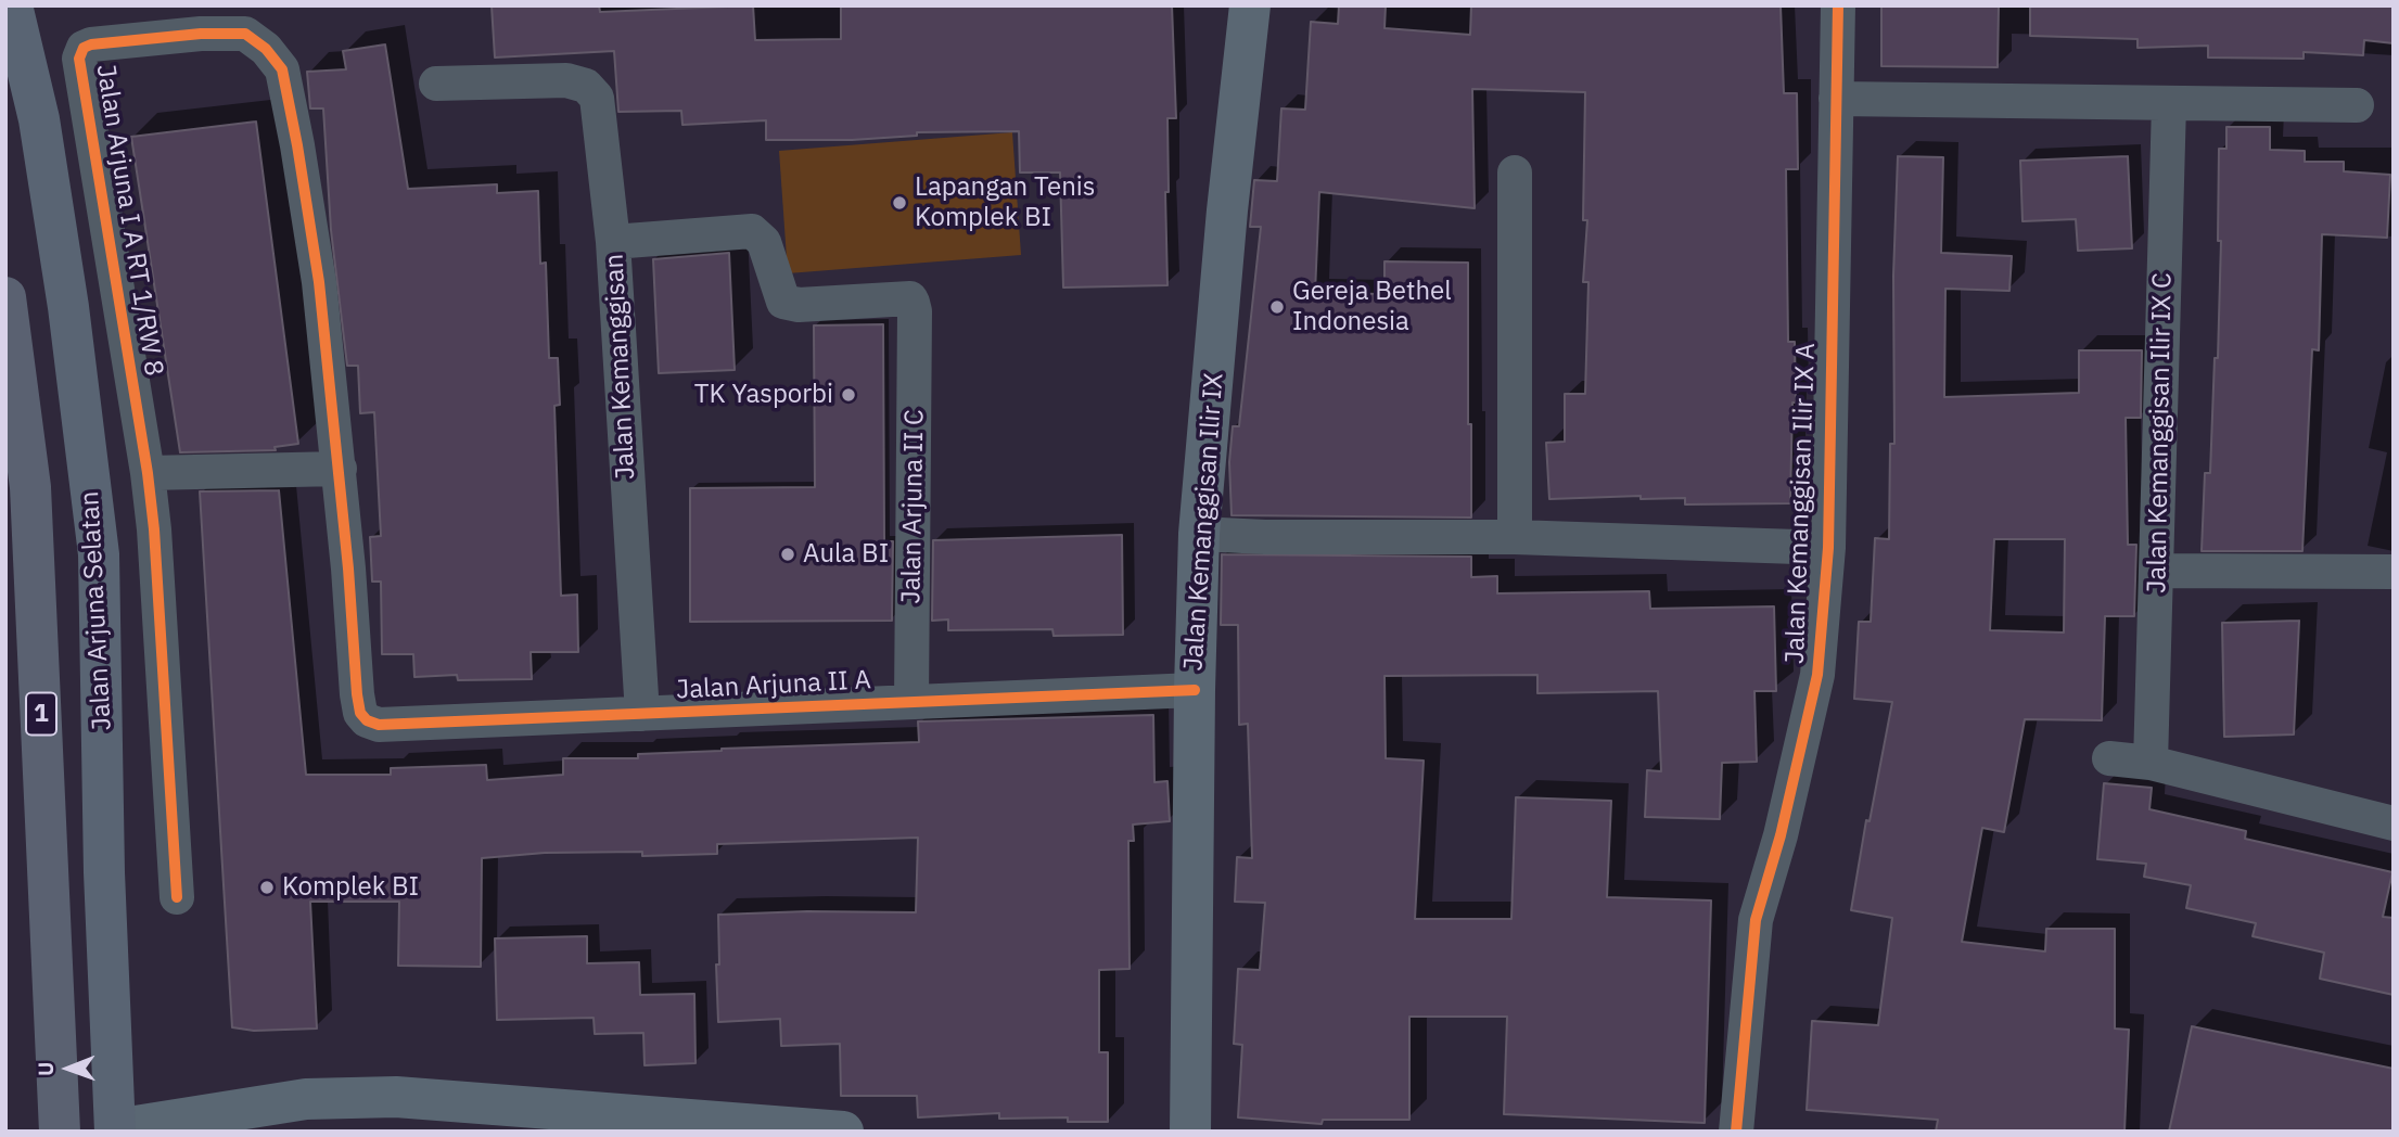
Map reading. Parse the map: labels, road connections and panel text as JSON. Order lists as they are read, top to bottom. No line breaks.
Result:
{"streets":{"highway":["1"],"main road":["Jalan Arjuna Selatan"],"street":["Jalan Arjuna I A RT 1/RW 8","Jalan Kemanggisan","Jalan Kemanggisan Ilir IX C","Jalan Kemanggisan Ilir IX A","Jalan Arjuna II C","Jalan Kemanggisan Ilir IX","Jalan Arjuna II A"]},"crossings":[["Jalan Arjuna I A RT 1/RW 8","Jalan Arjuna II A"],["Jalan Kemanggisan","Jalan Arjuna II C"],["Jalan Kemanggisan","Jalan Arjuna II A"],["Jalan Arjuna II C","Jalan Arjuna II A"],["Jalan Kemanggisan Ilir IX","Jalan Arjuna II A"]],"places":["Lapangan Tenis Komplek BI","Gereja Bethel Indonesia","TK Yasporbi","Aula BI","Komplek BI"],"north":"left"}
